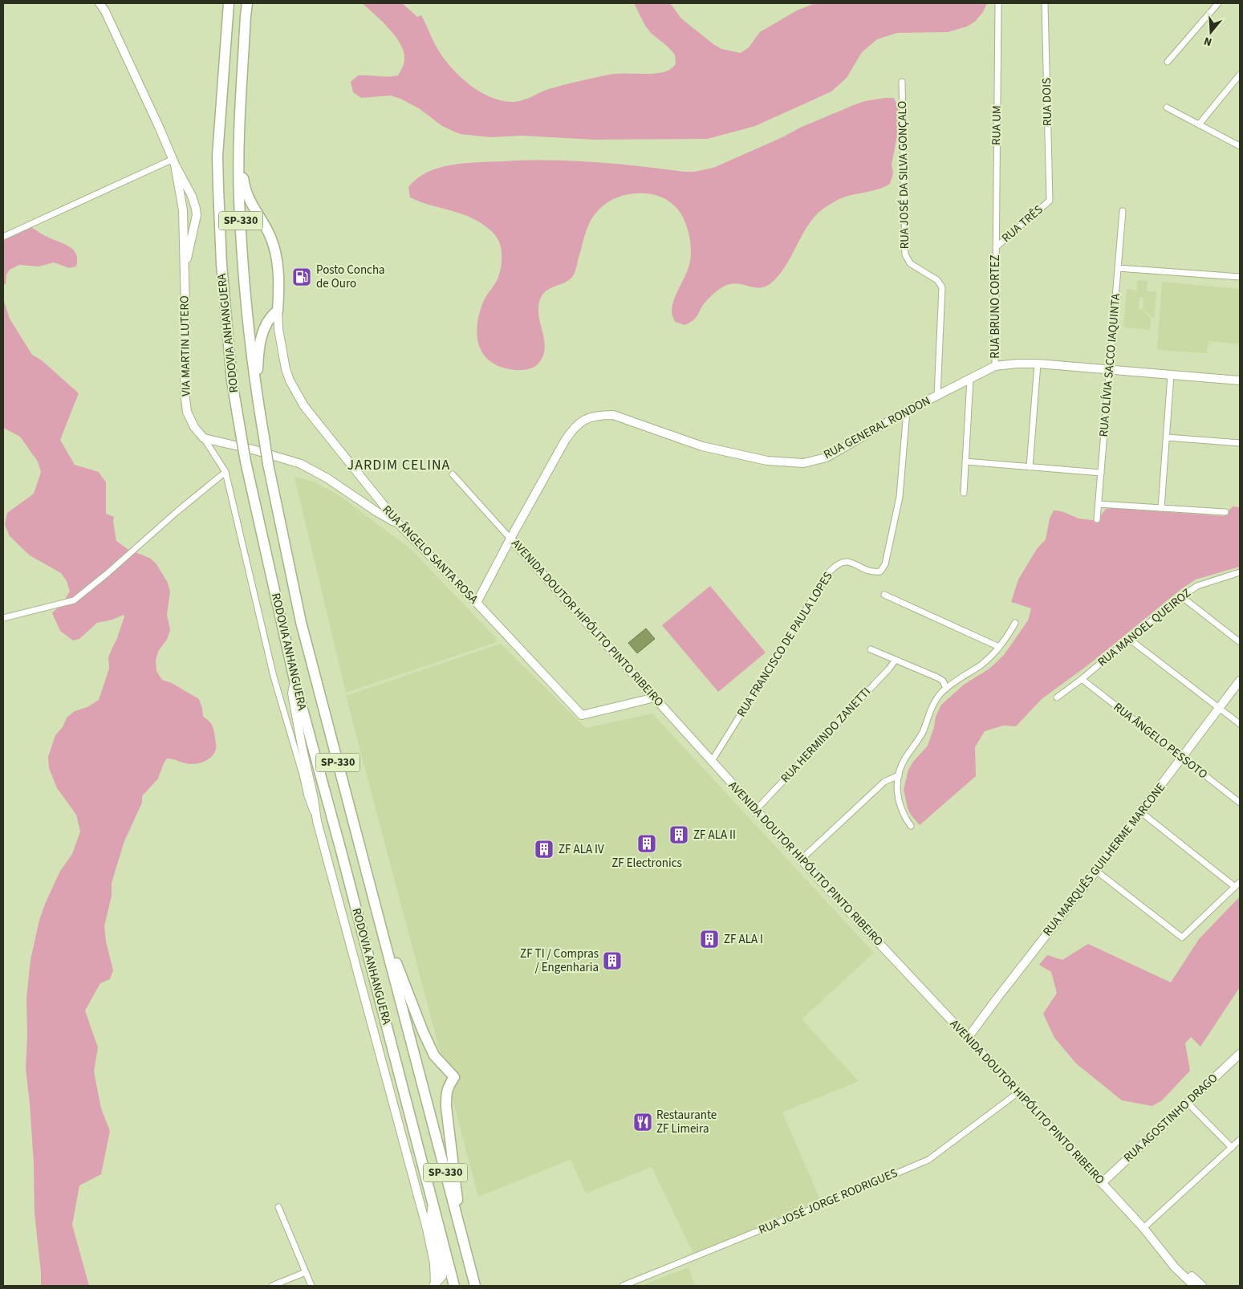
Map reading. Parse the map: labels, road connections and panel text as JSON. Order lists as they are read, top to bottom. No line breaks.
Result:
{"streets":{"highway":["SP-330","RODOVIA ANHANGUERA"],"street":["RUA DOIS","RUA UM","RUA JOSÉ DA SILVA GONÇALO","RUA TRÊS","RUA BRUNO CORTEZ","VIA MARTIN LUTERO","RUA OLÍVIA SACCO IAQUINTA","RUA GENERAL RONDON","RUA ÂNGELO SANTA ROSA","AVENIDA DOUTOR HIPÓLITO PINTO RIBEIRO","RUA MANOEL QUEIROZ","RUA FRANCISCO DE PAULA LOPES","RUA HERMINDO ZANETTI","RUA ÂNGELO PESSOTO","RUA MARQUÊS GUILHERME MARCONE","RUA AGOSTINHO DRAGO","RUA JOSÉ JORGE RODRIGUES"]},"crossings":[["RUA DOIS","RUA TRÊS"],["RUA UM","RUA TRÊS"],["RUA UM","RUA BRUNO CORTEZ"],["RUA JOSÉ DA SILVA GONÇALO","RUA GENERAL RONDON"],["RUA TRÊS","RUA BRUNO CORTEZ"],["RUA BRUNO CORTEZ","RUA GENERAL RONDON"],["RUA OLÍVIA SACCO IAQUINTA","RUA GENERAL RONDON"],["RUA GENERAL RONDON","RUA ÂNGELO SANTA ROSA"],["RUA GENERAL RONDON","AVENIDA DOUTOR HIPÓLITO PINTO RIBEIRO"],["RUA GENERAL RONDON","RUA FRANCISCO DE PAULA LOPES"],["RUA ÂNGELO SANTA ROSA","AVENIDA DOUTOR HIPÓLITO PINTO RIBEIRO"],["AVENIDA DOUTOR HIPÓLITO PINTO RIBEIRO","RUA FRANCISCO DE PAULA LOPES"],["AVENIDA DOUTOR HIPÓLITO PINTO RIBEIRO","RUA HERMINDO ZANETTI"],["AVENIDA DOUTOR HIPÓLITO PINTO RIBEIRO","RUA MARQUÊS GUILHERME MARCONE"],["AVENIDA DOUTOR HIPÓLITO PINTO RIBEIRO","RUA AGOSTINHO DRAGO"],["AVENIDA DOUTOR HIPÓLITO PINTO RIBEIRO","RUA JOSÉ JORGE RODRIGUES"],["RUA MANOEL QUEIROZ","RUA ÂNGELO PESSOTO"],["RUA ÂNGELO PESSOTO","RUA MARQUÊS GUILHERME MARCONE"]],"districts":["JARDIM CELINA"],"places":{"fuel station":["Posto Concha de Ouro"],"building":["ZF ALA II","ZF Electronics","ZF ALA IV","ZF ALA I","ZF TI / Compras / Engenharia"],"restaurant":["Restaurante ZF Limeira"]},"north":"bottom"}
